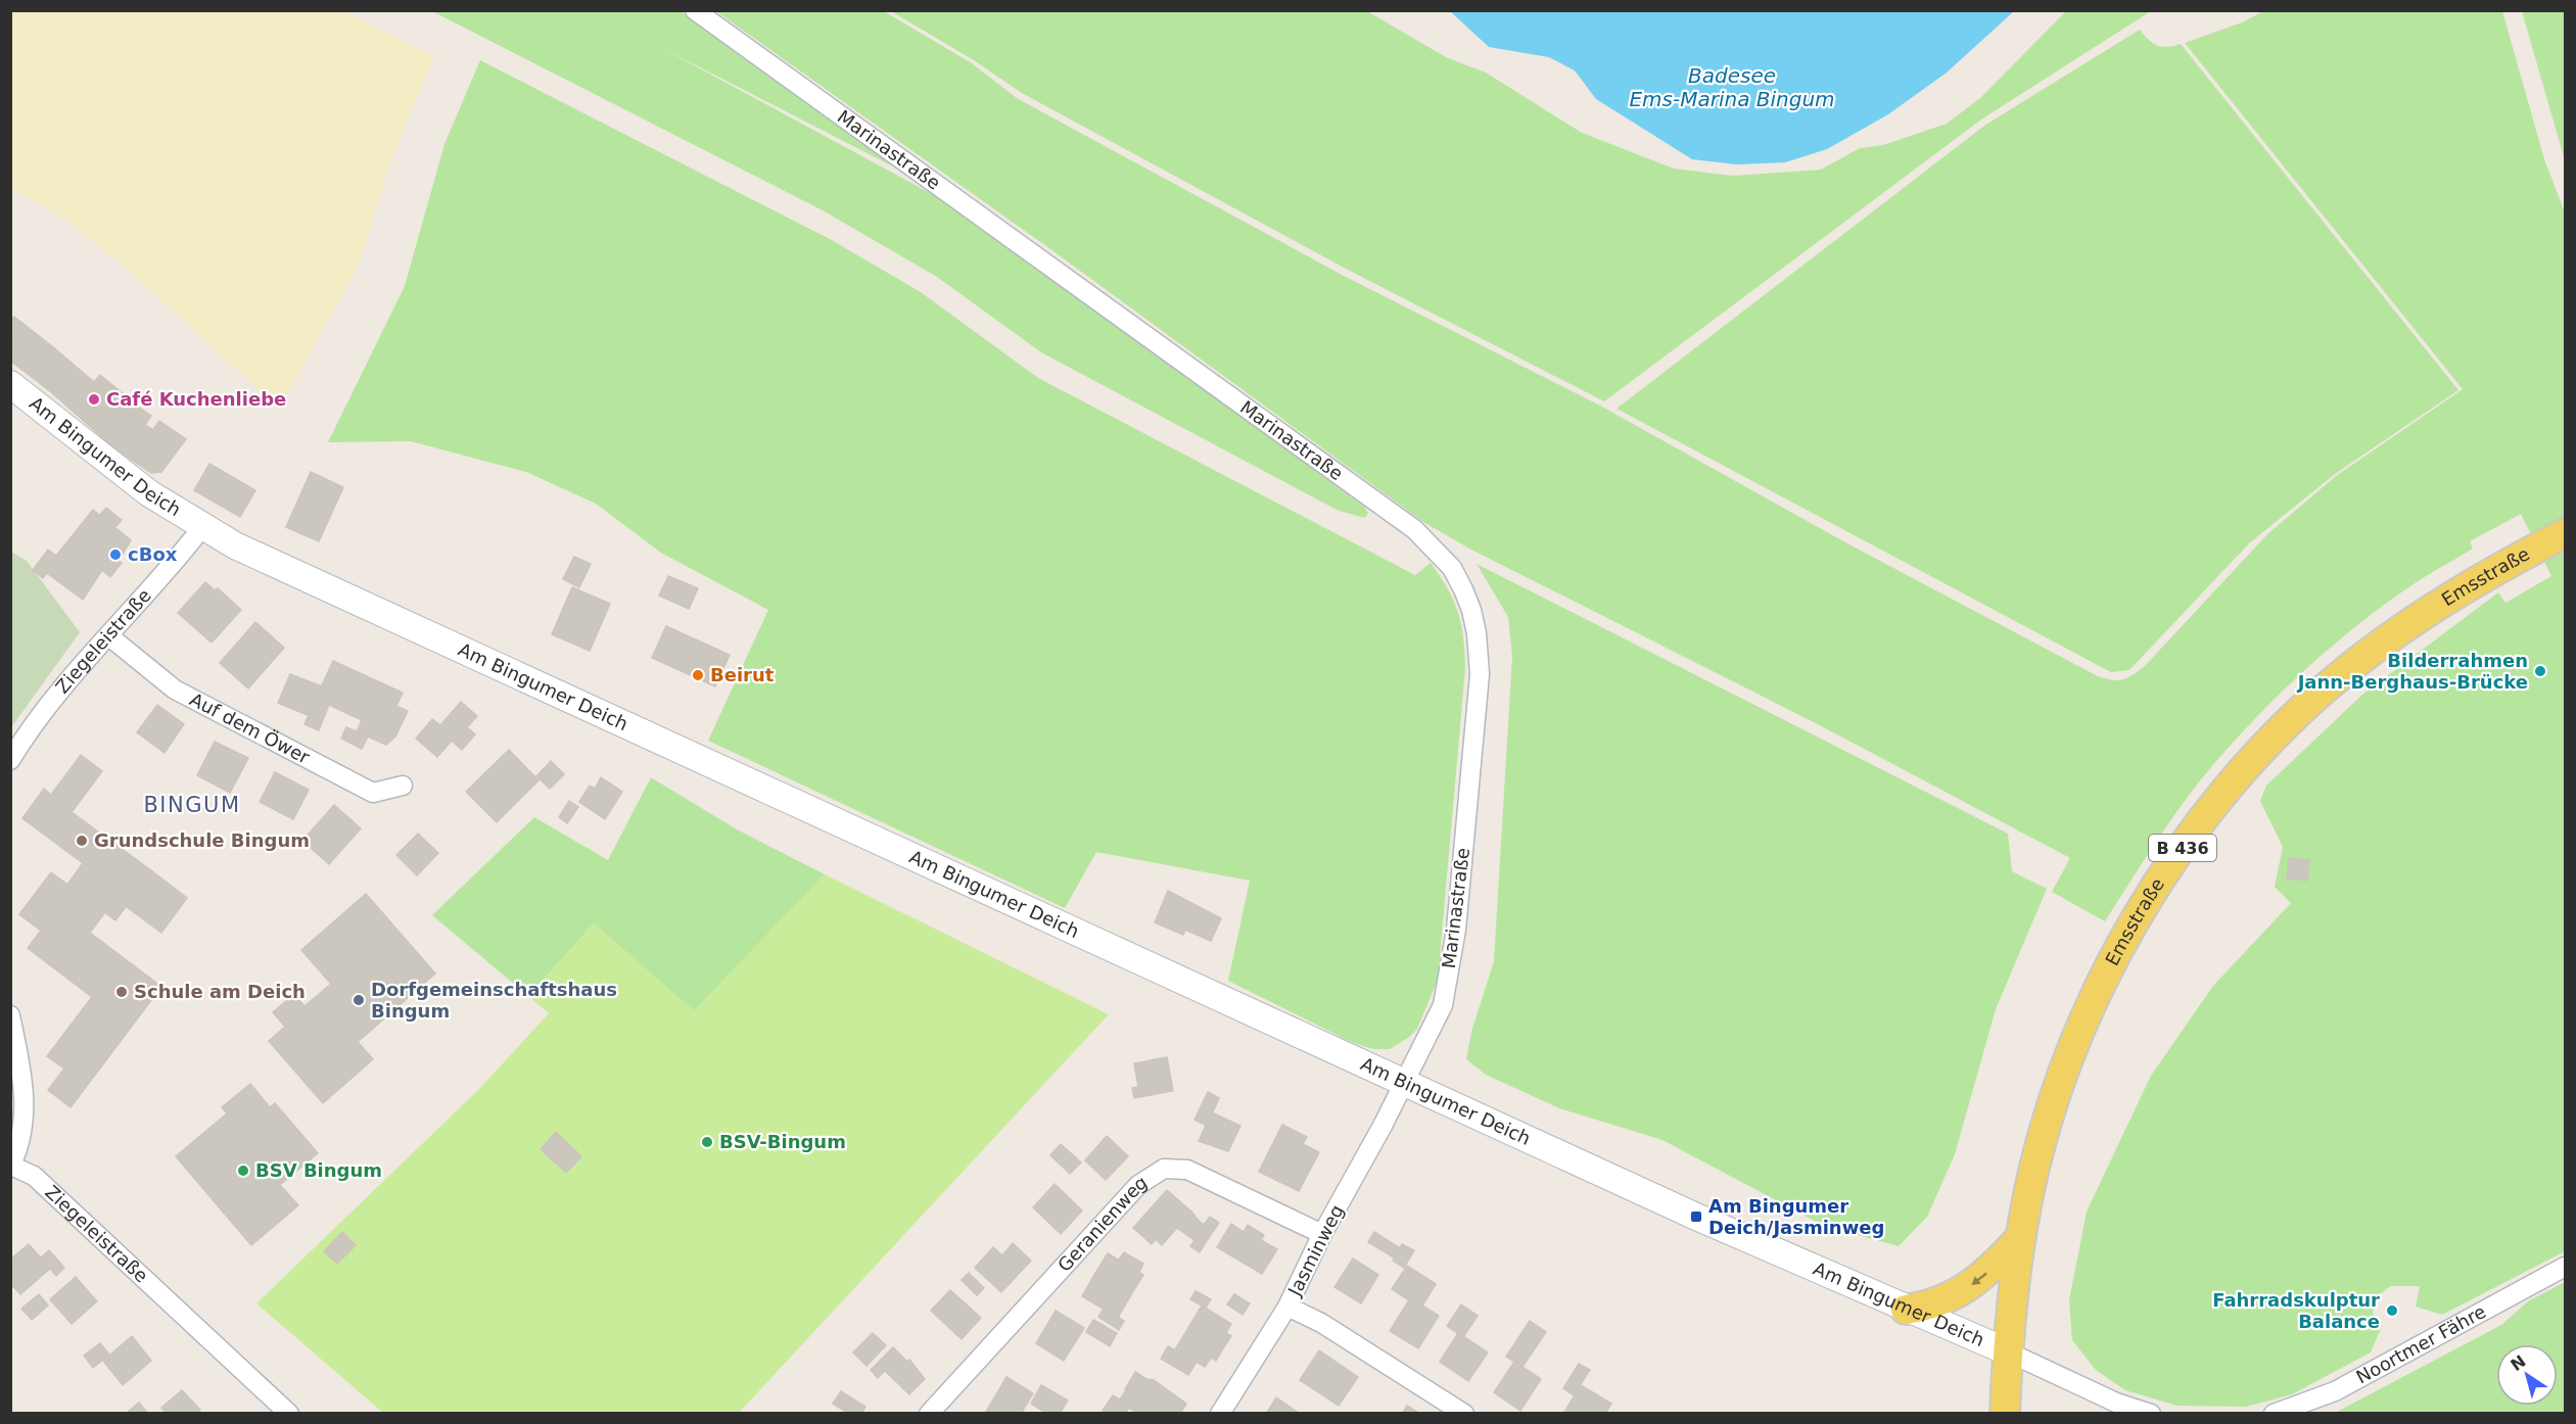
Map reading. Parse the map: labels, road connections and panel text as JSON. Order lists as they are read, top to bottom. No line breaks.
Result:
{"streets":{"main road":["Am Bingumer Deich","Emsstraße","B 436"],"street":["Marinastraße","Ziegeleistraße","Auf dem Öwer","Geranienweg","Jasminweg","Noortmer Fähre"]},"crossings":[["Marinastraße","Am Bingumer Deich"],["Marinastraße","Jasminweg"],["Am Bingumer Deich","Emsstraße"],["Am Bingumer Deich","Ziegeleistraße"],["Am Bingumer Deich","Jasminweg"],["Ziegeleistraße","Auf dem Öwer"],["Geranienweg","Jasminweg"]],"districts":["BINGUM"],"water":["Badesee Ems-Marina Bingum"],"places":{"other":["Café Kuchenliebe","cBox","Bilderrahmen Jann-Berghaus-Brücke","Beirut","Grundschule Bingum","Schule am Deich","Dorfgemeinschaftshaus Bingum","BSV-Bingum","BSV Bingum","Fahrradskulptur Balance"],"transit":["Am Bingumer Deich/Jasminweg"]},"north":"top left"}
